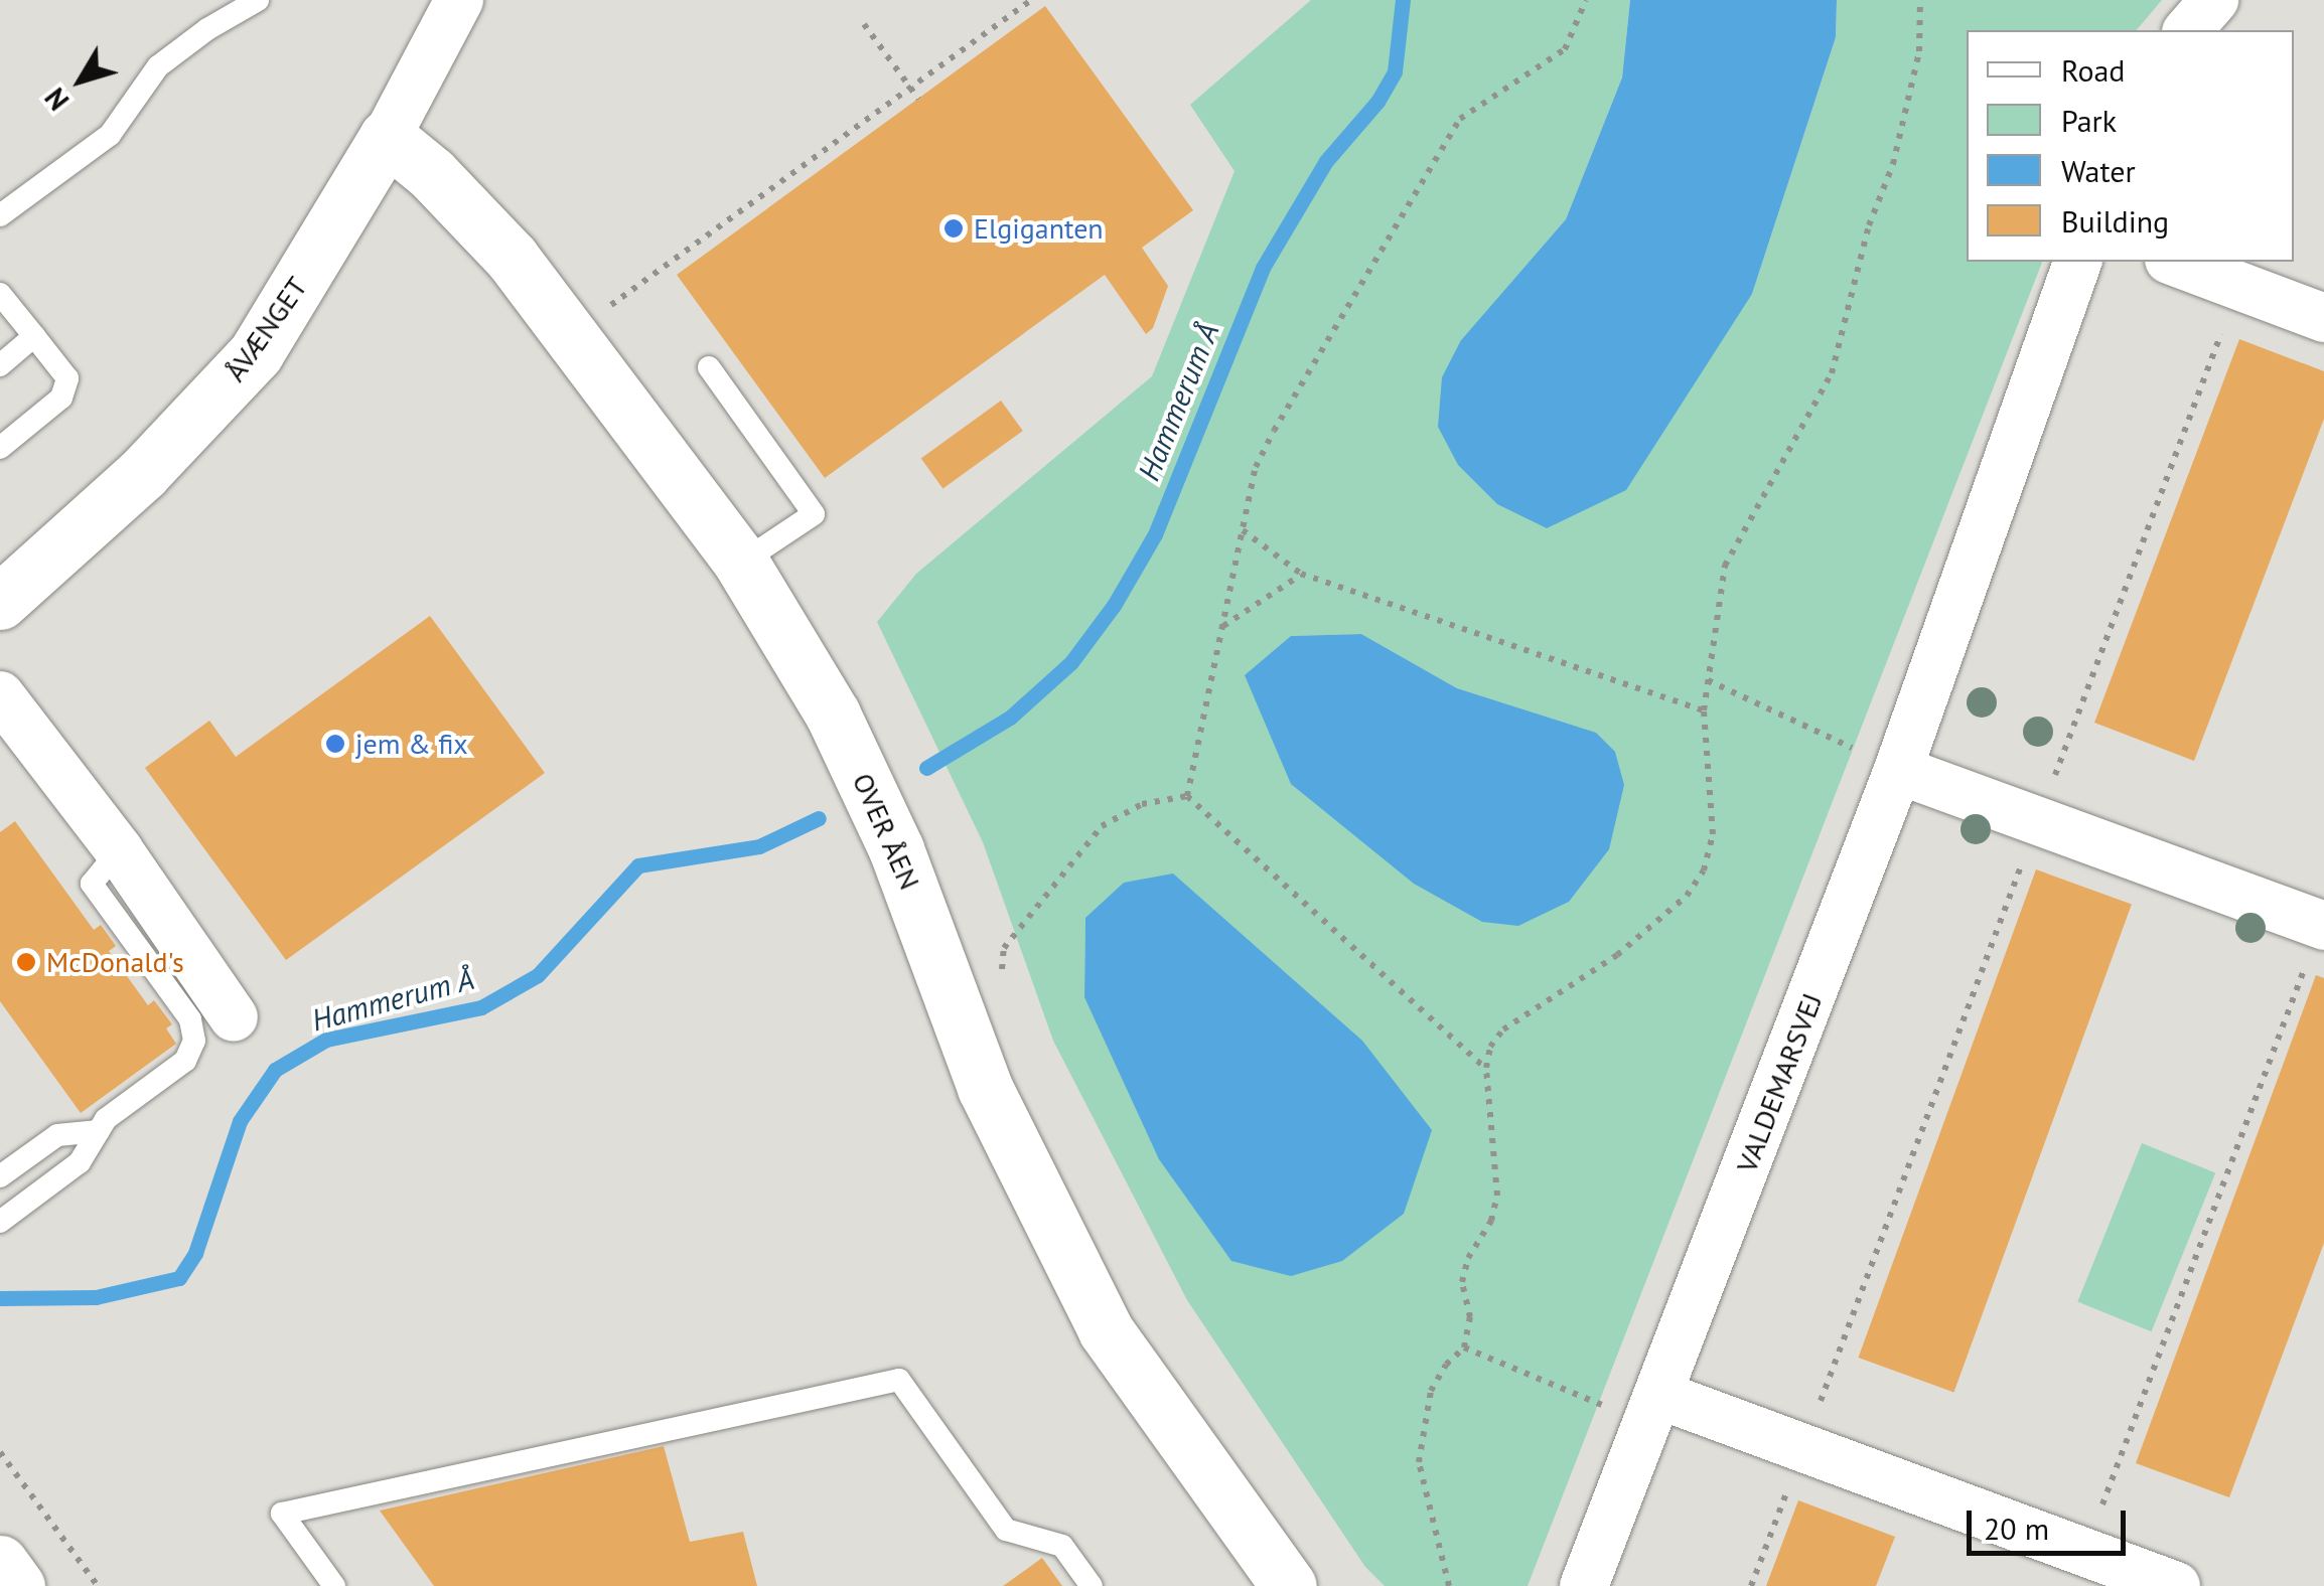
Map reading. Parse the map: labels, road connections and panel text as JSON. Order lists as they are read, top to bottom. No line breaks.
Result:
{"streets":{"street":["ÅVÆNGET","OVER ÅEN","VALDEMARSVEJ"]},"crossings":[["ÅVÆNGET","OVER ÅEN"]],"water":["Hammerum Å"],"places":["Elgiganten","jem & fix","McDonald's"],"legend":["Road","Park","Water","Building"],"scale_bar":"20 m","north":"bottom left"}
